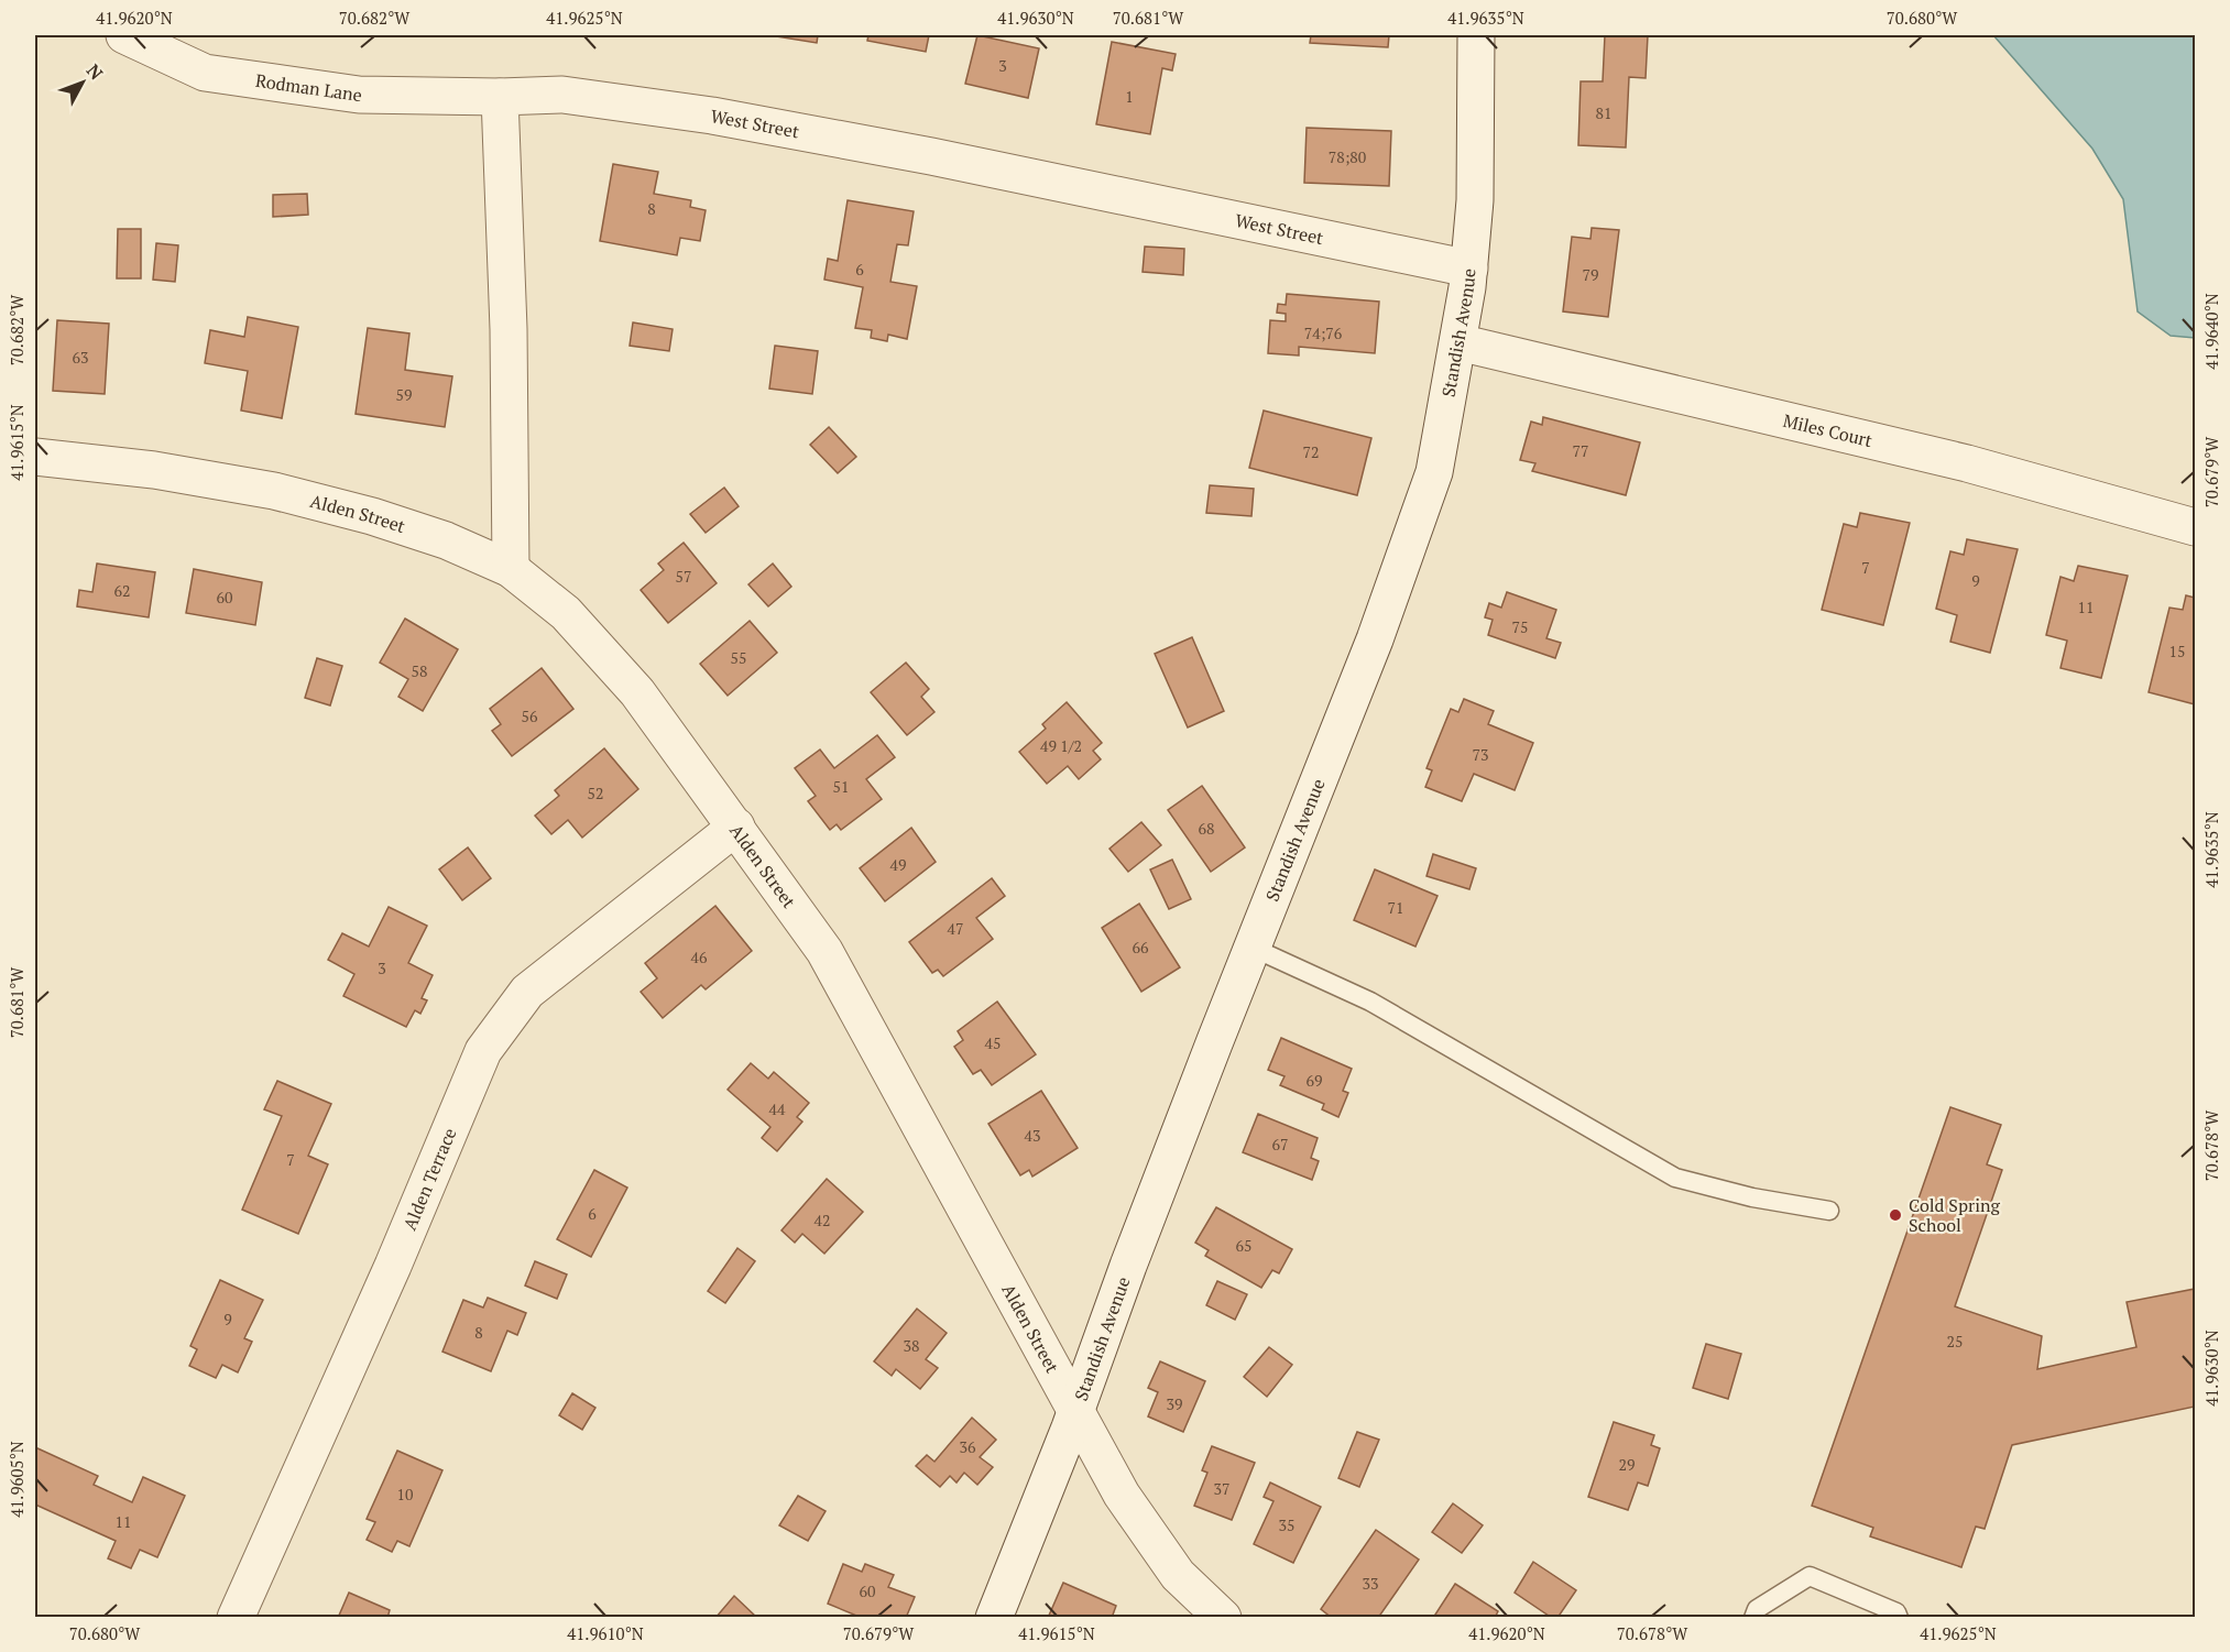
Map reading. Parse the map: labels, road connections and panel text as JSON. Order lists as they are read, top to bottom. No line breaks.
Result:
{"streets":{"street":["Rodman Lane","West Street","Standish Avenue","Miles Court","Alden Street","Alden Terrace"]},"crossings":[["Rodman Lane","West Street"],["West Street","Standish Avenue"],["Standish Avenue","Miles Court"],["Standish Avenue","Alden Street"],["Alden Street","Alden Terrace"]],"places":["Cold Spring School"],"house_numbers":["3","1","81","78;80","8","6","79","74;76","63","59","77","72","7","57","9","62","60","11","75","15","55","58","56","49 1/2","73","51","52","68","49","71","47","66","46","3","45","69","44","43","67","7","6","42","65","9","8","25","38","39","36","29","37","10","11","35","33","60"],"north":"top right","coordinates":["41.9620°N","70.682°W","41.9625°N","41.9630°N","70.681°W","41.9635°N","70.680°W","41.9640°N","41.9615°N","70.679°W","70.678°W","41.9605°N","41.9610°N"]}
